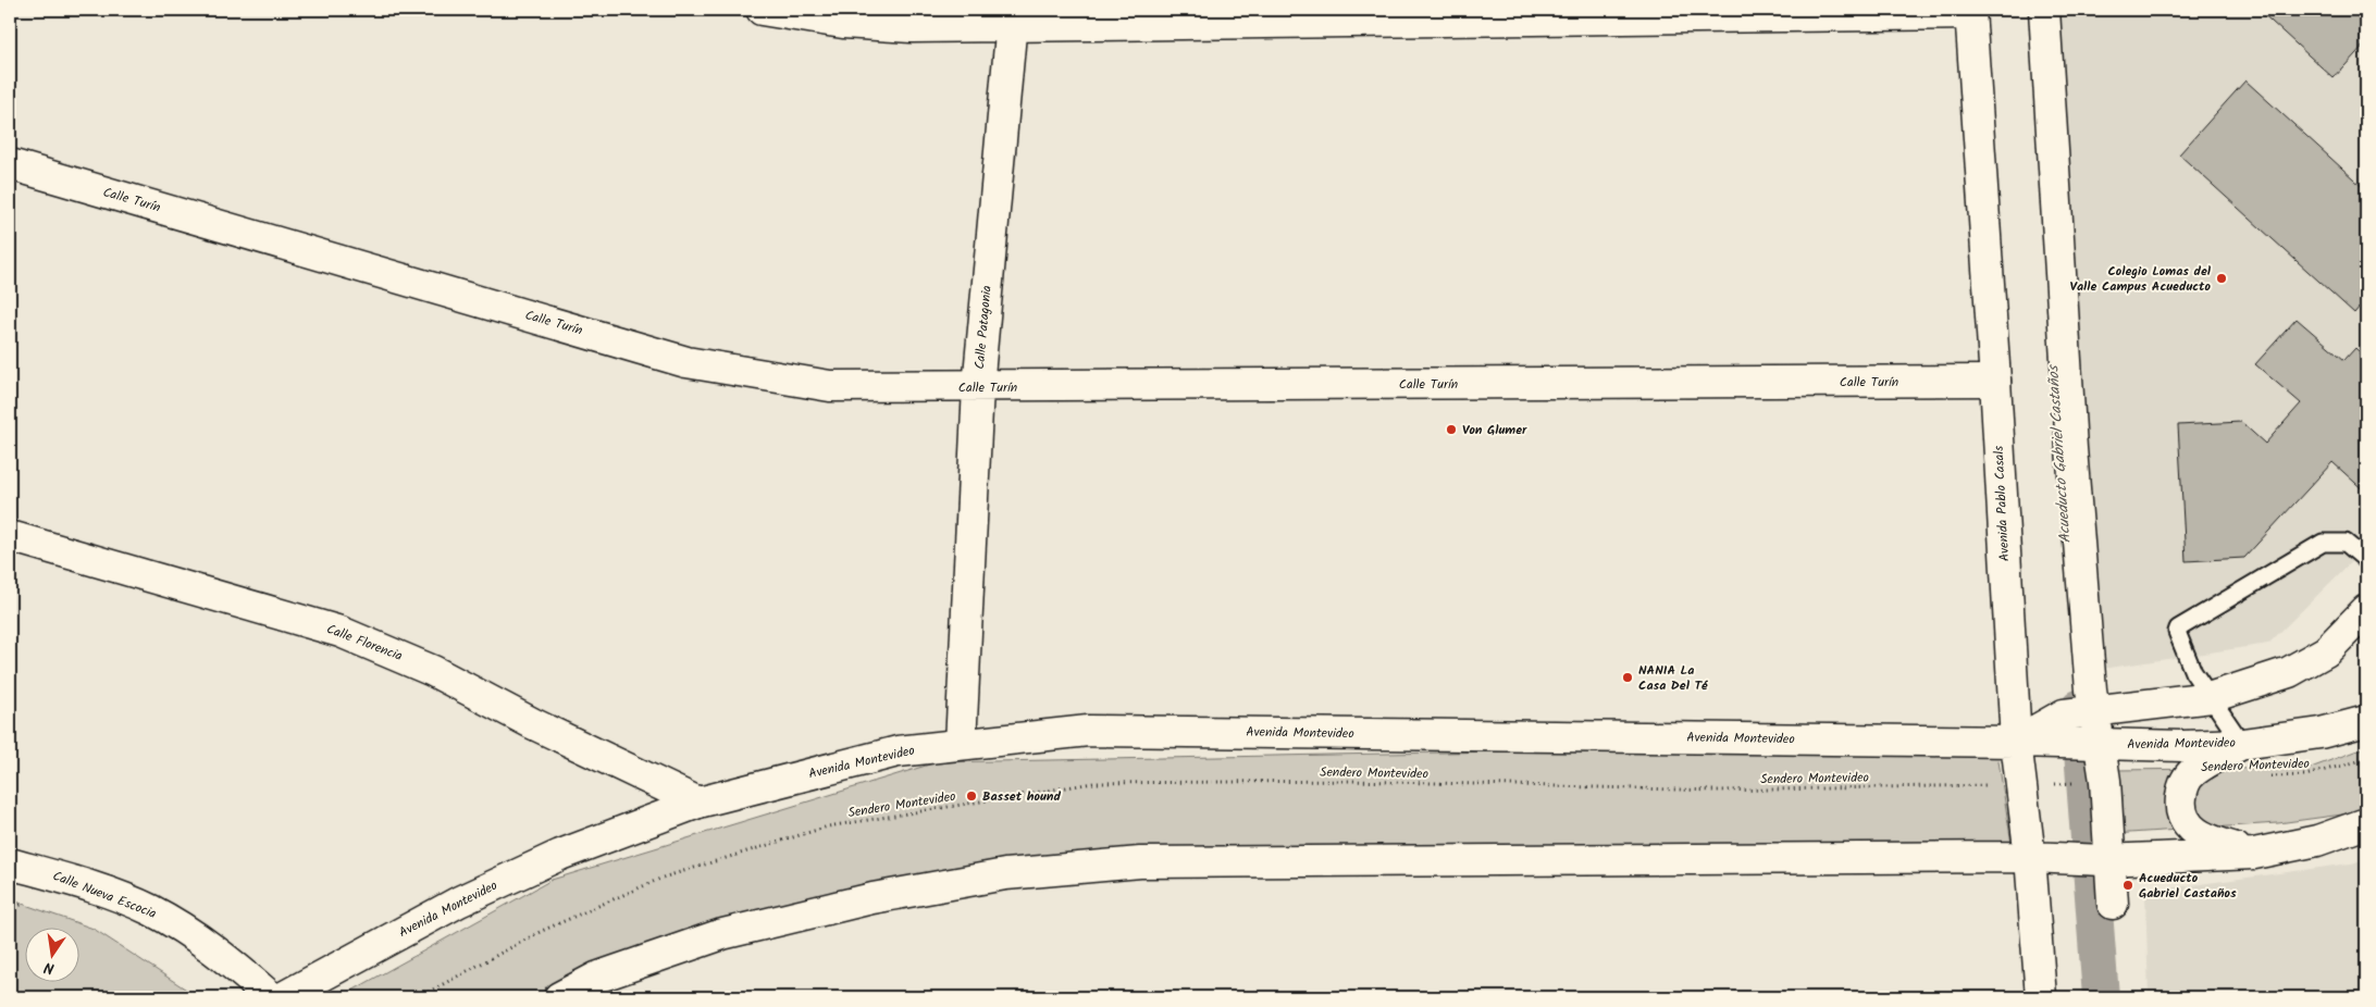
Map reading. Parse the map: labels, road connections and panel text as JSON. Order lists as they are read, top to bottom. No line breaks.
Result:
{"streets":{"street":["Calle Turín","Calle Patagonia","Avenida Pablo Casals","Calle Florencia","Avenida Montevideo","Calle Nueva Escocia"],"path":["Sendero Montevideo"]},"crossings":[["Calle Turín","Calle Patagonia"],["Calle Turín","Avenida Pablo Casals"],["Calle Patagonia","Avenida Montevideo"],["Avenida Pablo Casals","Avenida Montevideo"],["Avenida Pablo Casals","Sendero Montevideo"],["Calle Florencia","Avenida Montevideo"]],"water":["Acueducto Gabriel Castaños"],"places":["Colegio Lomas del Valle Campus Acueducto","Von Glumer","NANIA La Casa Del Té","Basset hound","Acueducto Gabriel Castaños"],"north":"bottom"}
